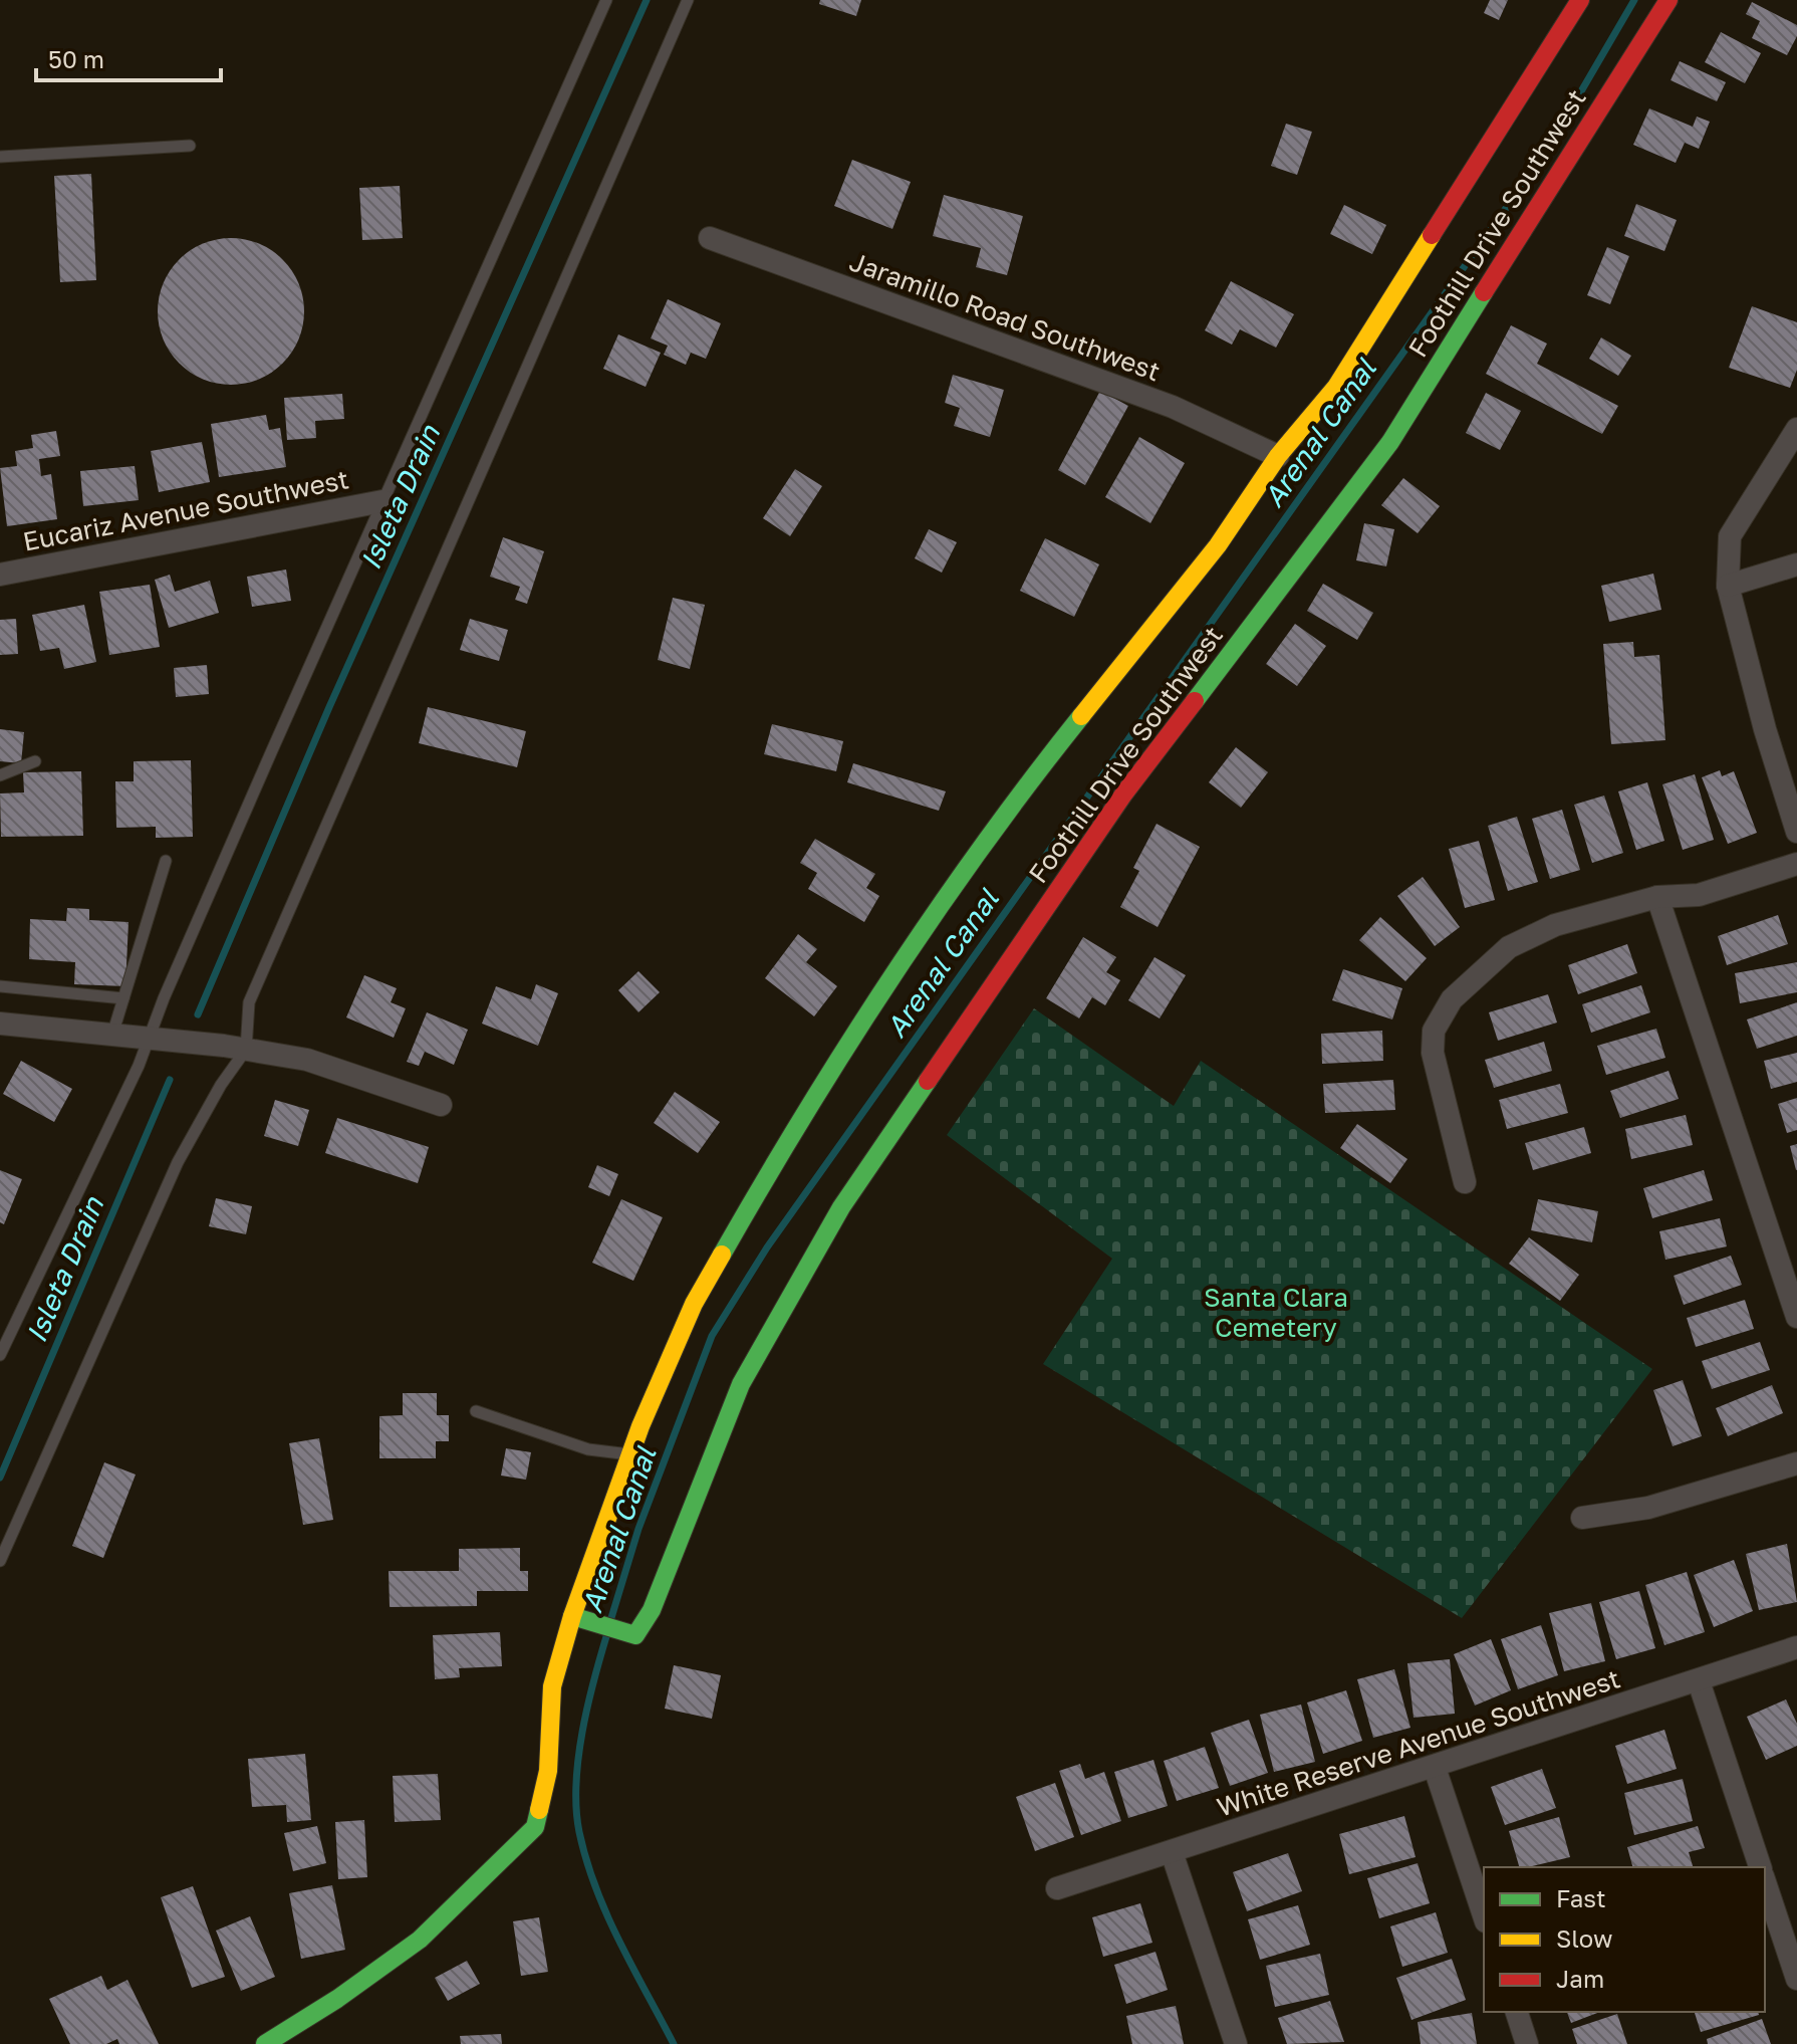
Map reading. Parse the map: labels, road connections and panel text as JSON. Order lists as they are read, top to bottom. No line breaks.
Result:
{"streets":{"street":["Foothill Drive Southwest","Jaramillo Road Southwest","Eucariz Avenue Southwest","White Reserve Avenue Southwest"]},"crossings":[["Foothill Drive Southwest","Jaramillo Road Southwest"]],"water":["Arenal Canal","Isleta Drain"],"parks":["Santa Clara Cemetery"],"legend":["Fast","Slow","Jam"],"scale_bar":"50 m"}
